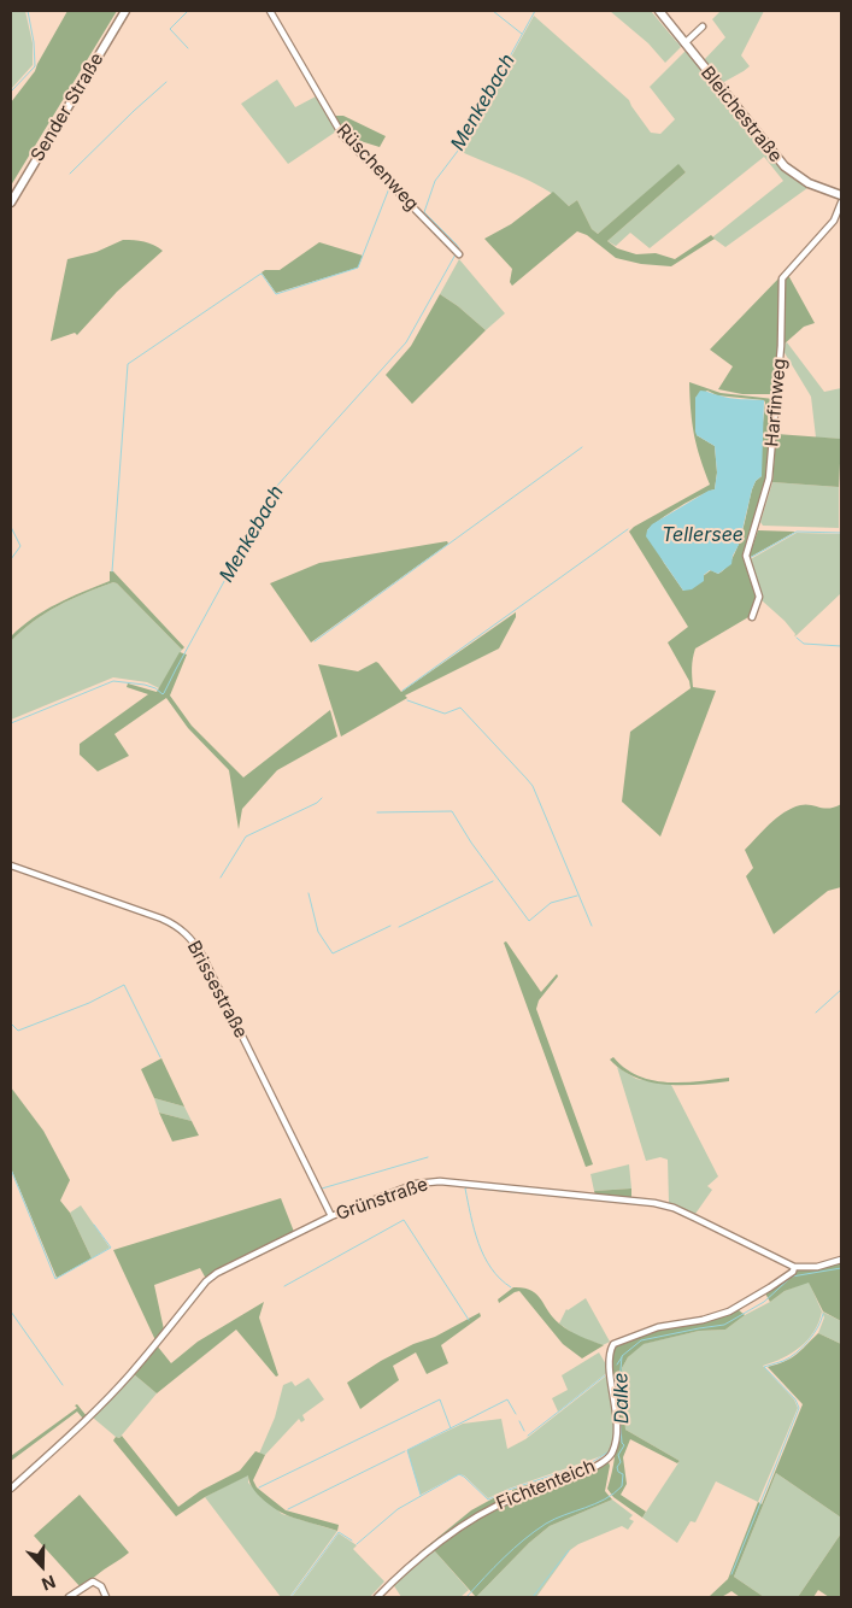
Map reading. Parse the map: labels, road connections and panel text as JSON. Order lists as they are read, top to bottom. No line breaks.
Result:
{"streets":{"street":["Sender Straße","Bleichestraße","Rüschenweg","Harfinweg","Brissestraße","Grünstraße","Fichtenteich"]},"crossings":[["Brissestraße","Grünstraße"],["Grünstraße","Fichtenteich"]],"water":["Menkebach","Tellersee","Dalke"],"north":"bottom"}
